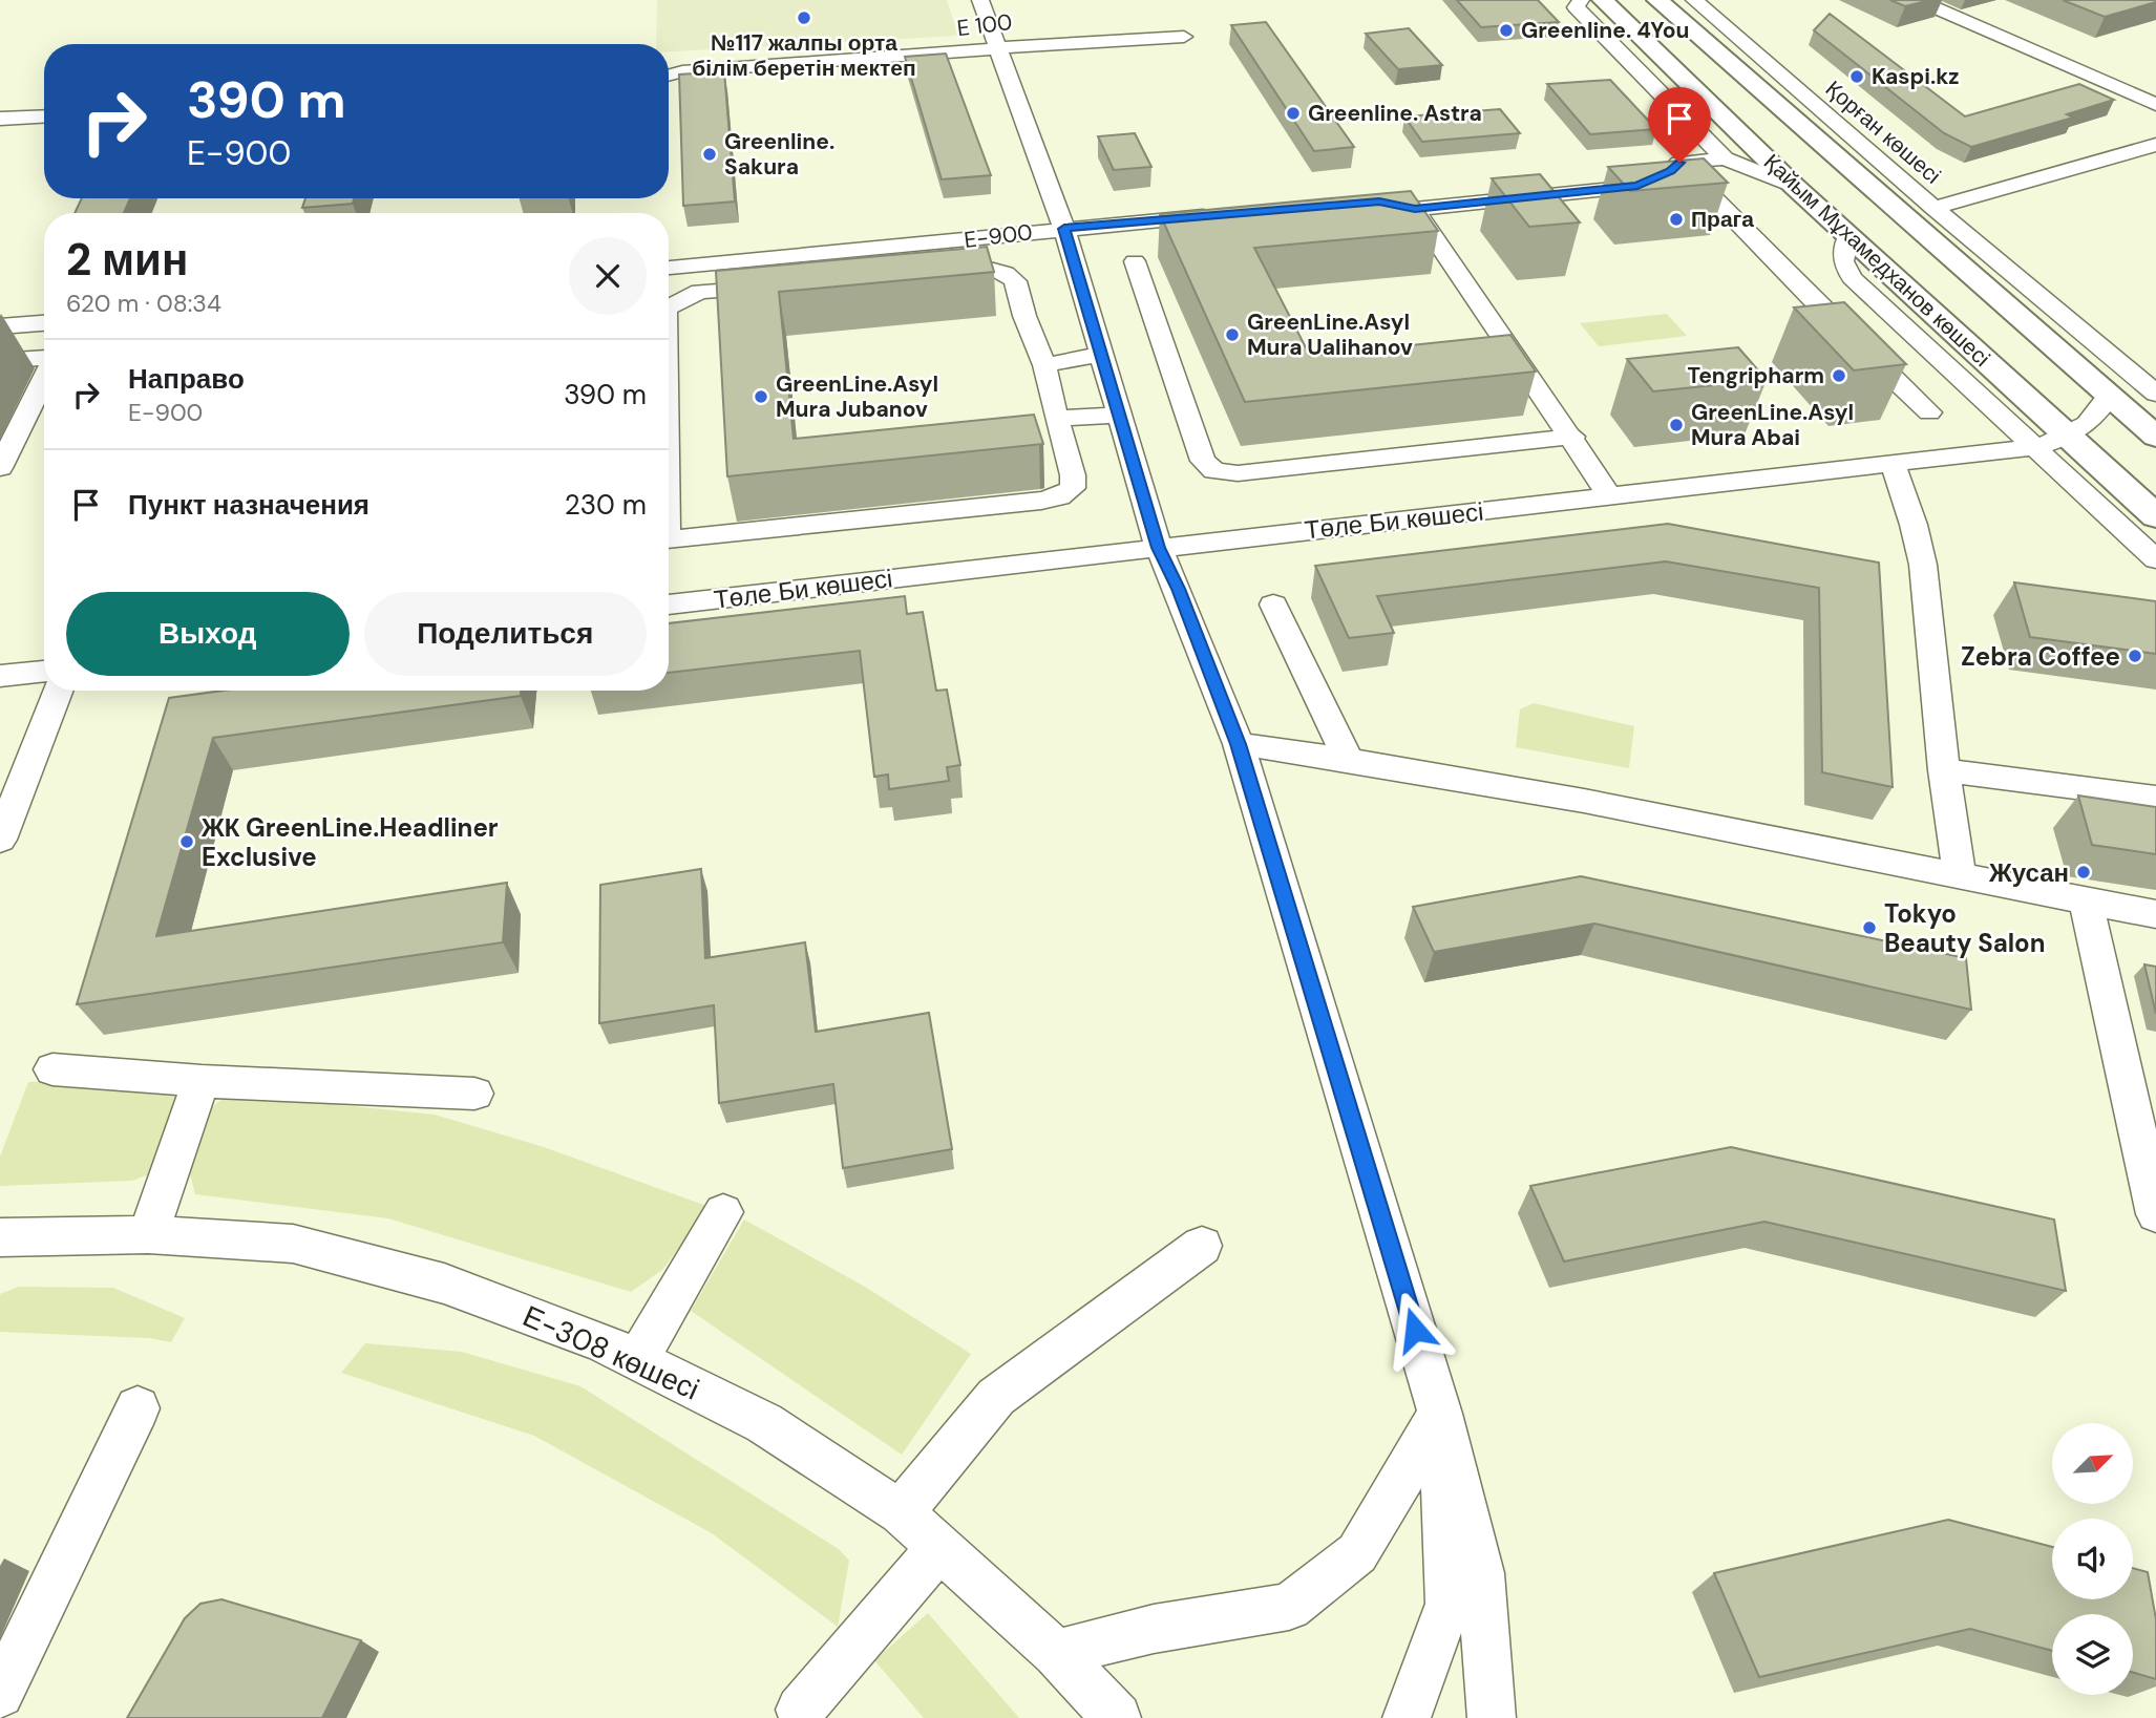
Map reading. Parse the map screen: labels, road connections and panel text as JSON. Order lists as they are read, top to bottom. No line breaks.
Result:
{"streets":{"main road":["Қайым Мұхамедханов көшесі"],"street":["E 100","Қорған көшесі","E-900","Төле Би көшесі","Е-308 көшесі"]},"crossings":[["Қайым Мұхамедханов көшесі","Төле Би көшесі"]],"places":["№117 жалпы орта білім беретін мектеп","Greenline. 4You","Kaspi.kz","Greenline. Astra","Greenline. Sakura","Прага","GreenLine.Asyl Mura Ualihanov","Tengripharm","GreenLine.Asyl Mura Jubanov","GreenLine.Asyl Mura Abai","Zebra Coffee","ЖК GreenLine.Headliner Exclusive","Жусан","Tokyo Beauty Salon"],"north":"top right","page":{"turn":["390 m","E-900"],"heading":["2 мин","620 m · 08:34"],"list":[{"name":"Направо","note":"E-900","value":"390 m"},{"name":"Пункт назначения","value":"230 m"}],"buttons":["Выход","Поделиться"]}}
